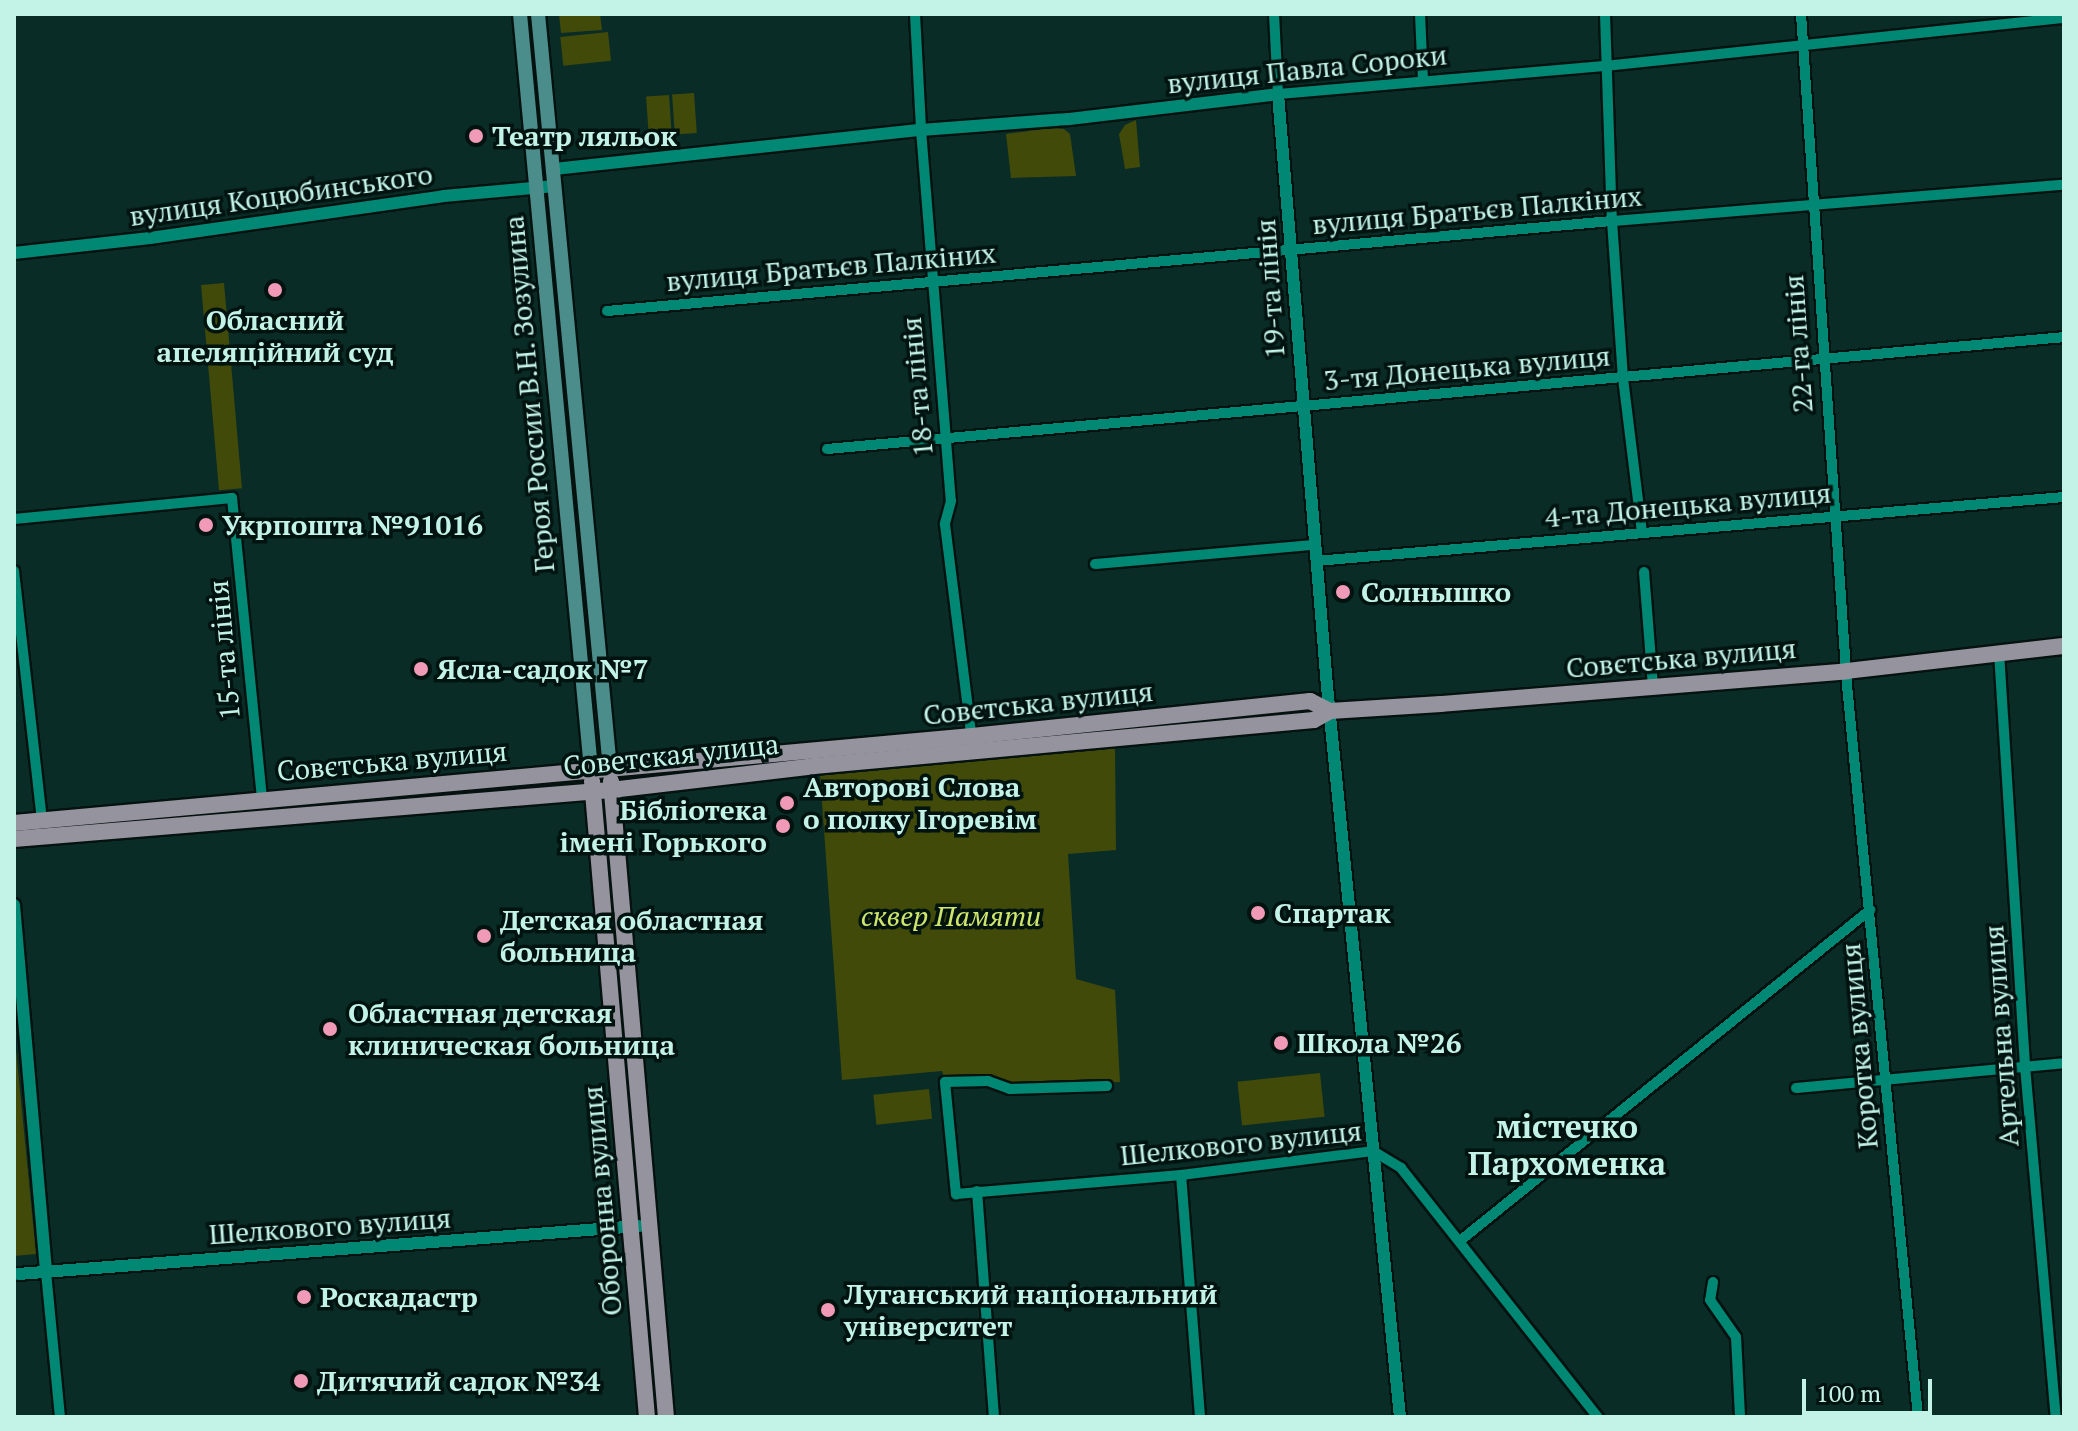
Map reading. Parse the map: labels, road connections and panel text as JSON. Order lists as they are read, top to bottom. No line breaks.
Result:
{"streets":{"main road":["Героя России В.Н. Зозулина","Совєтська вулиця","Советская улица","Оборонна вулиця"],"street":["вулиця Павла Сороки","вулиця Коцюбинського","вулиця Братьєв Палкіних","19-та лінія","22-га лінія","3-тя Донецька вулиця","18-та лінія","4-та Донецька вулиця","15-та лінія","Артельна вулиця","Коротка вулиця","Шелкового вулиця"]},"crossings":[["вулиця Павла Сороки","19-та лінія"],["вулиця Павла Сороки","22-га лінія"],["вулиця Павла Сороки","18-та лінія"],["вулиця Павла Сороки","Героя России В.Н. Зозулина"],["вулиця Коцюбинського","Героя России В.Н. Зозулина"],["вулиця Братьєв Палкіних","19-та лінія"],["вулиця Братьєв Палкіних","22-га лінія"],["вулиця Братьєв Палкіних","18-та лінія"],["19-та лінія","3-тя Донецька вулиця"],["19-та лінія","4-та Донецька вулиця"],["19-та лінія","Совєтська вулиця"],["19-та лінія","Советская улица"],["19-та лінія","Шелкового вулиця"],["22-га лінія","3-тя Донецька вулиця"],["22-га лінія","4-та Донецька вулиця"],["22-га лінія","Совєтська вулиця"],["22-га лінія","Коротка вулиця"],["3-тя Донецька вулиця","18-та лінія"],["18-та лінія","Совєтська вулиця"],["18-та лінія","Советская улица"],["Героя России В.Н. Зозулина","Совєтська вулиця"],["Героя России В.Н. Зозулина","Оборонна вулиця"],["15-та лінія","Совєтська вулиця"],["Совєтська вулиця","Советская улица"],["Совєтська вулиця","Артельна вулиця"],["Совєтська вулиця","Коротка вулиця"],["Совєтська вулиця","Оборонна вулиця"],["Советская улица","Оборонна вулиця"],["Шелкового вулиця","Оборонна вулиця"]],"districts":["містечко Пархоменка"],"parks":["сквер Памяти"],"places":["Театр ляльок","Обласний апеляційний суд","Укрпошта №91016","Солнышко","Ясла-садок №7","Авторові Слова о полку Ігоревім","Бібліотека імені Горького","Спартак","Детская областная больница","Областная детская клиническая больница","Школа №26","Роскадастр","Луганський національний університет","Дитячий садок №34"],"scale_bar":"100 m"}
